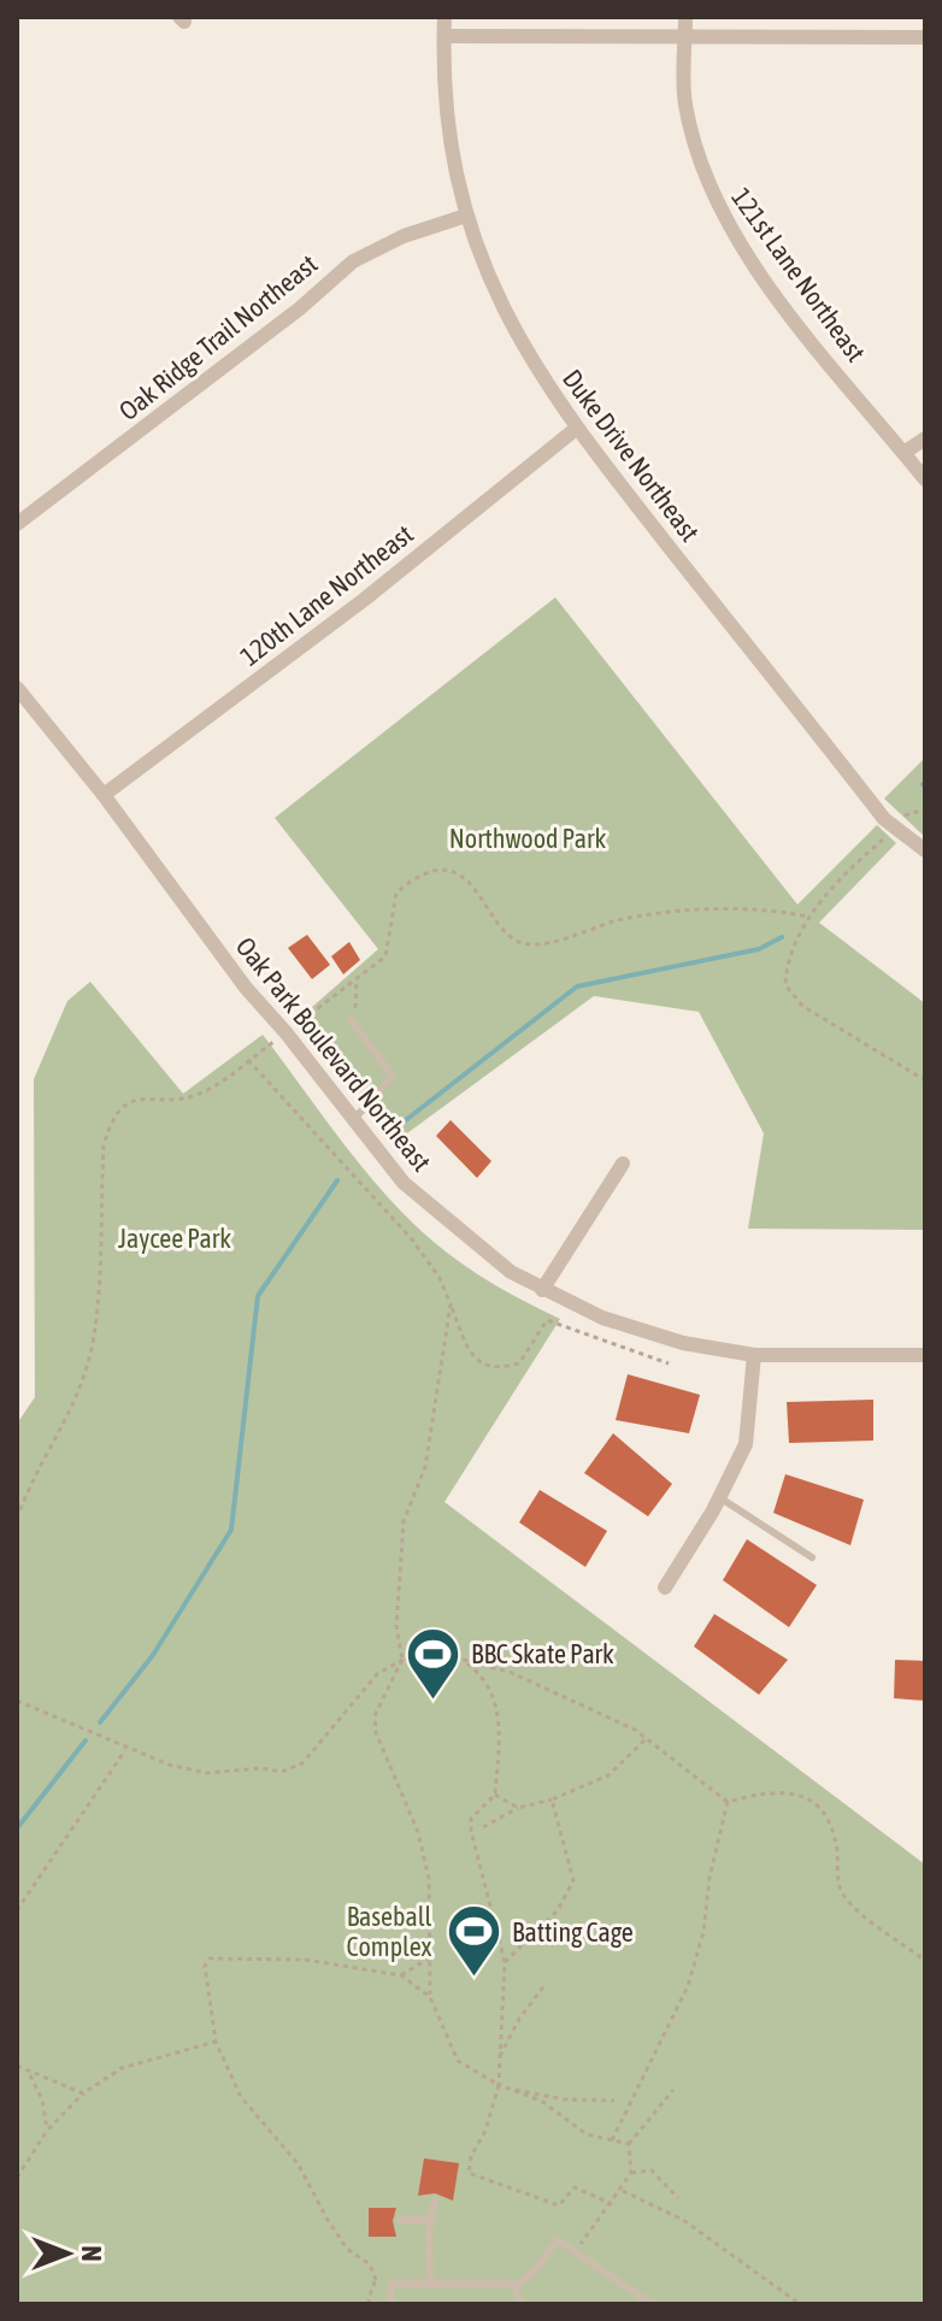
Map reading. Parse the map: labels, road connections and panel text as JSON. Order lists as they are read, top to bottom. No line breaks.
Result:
{"streets":{"street":["121st Lane Northeast","Oak Ridge Trail Northeast","Duke Drive Northeast","120th Lane Northeast","Oak Park Boulevard Northeast"]},"crossings":[["Oak Ridge Trail Northeast","Duke Drive Northeast"],["Duke Drive Northeast","120th Lane Northeast"],["120th Lane Northeast","Oak Park Boulevard Northeast"]],"parks":["Northwood Park","Jaycee Park","Baseball Complex"],"places":{"sports":["BBC Skate Park","Batting Cage"]},"north":"right"}
